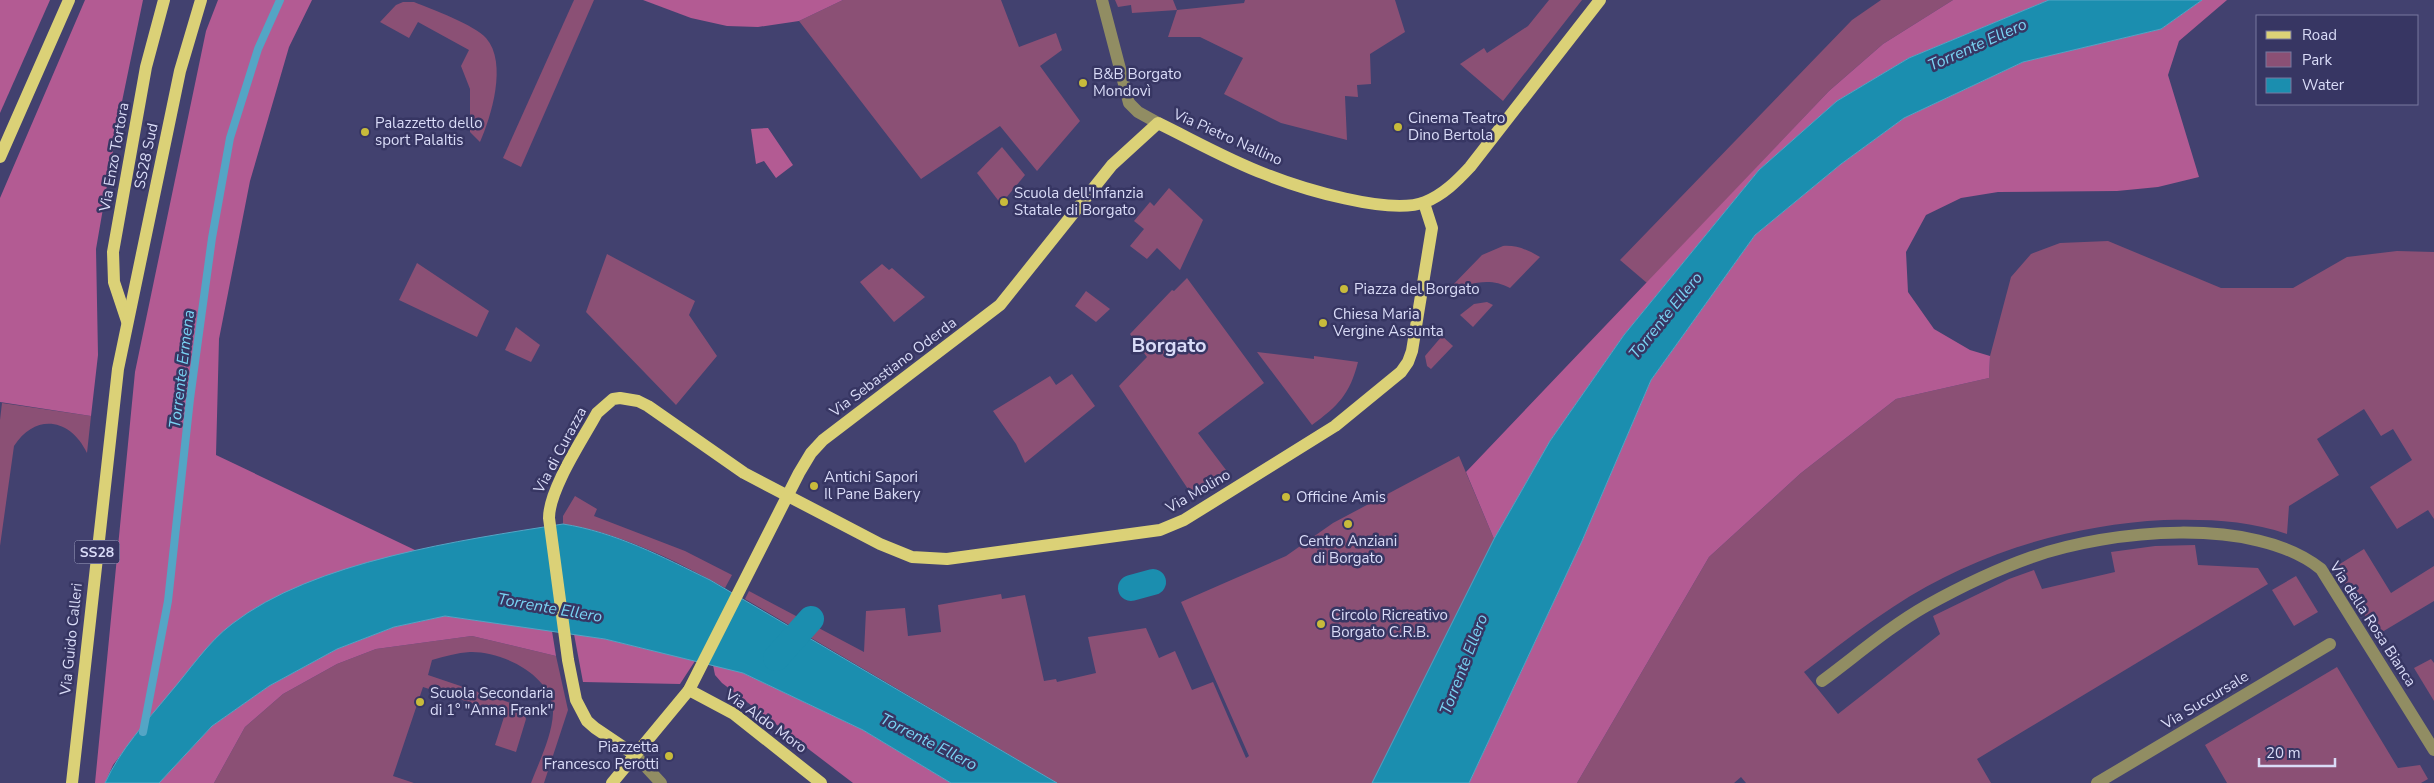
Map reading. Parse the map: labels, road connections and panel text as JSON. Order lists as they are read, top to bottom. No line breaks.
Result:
{"streets":{"main road":["Via Pietro Nallino","SS28 Sud","Via Enzo Tortora","Via Sebastiano Oderda","Via di Curazza","Via Molino","SS28","Via Guido Calleri","Via Aldo Moro"],"street":["Via della Rosa Bianca","Via Succursale"]},"crossings":[["Via Pietro Nallino","Via Sebastiano Oderda"],["Via Pietro Nallino","Via Molino"],["SS28 Sud","Via Enzo Tortora"],["SS28 Sud","Via Guido Calleri"],["Via Enzo Tortora","Via Guido Calleri"],["Via Sebastiano Oderda","Via di Curazza"],["Via Sebastiano Oderda","Via Molino"],["Via Sebastiano Oderda","Via Aldo Moro"],["Via di Curazza","Via Molino"]],"districts":["Borgato"],"water":["Torrente Ellero","Torrente Ermena"],"places":["B&B Borgato Mondovì","Cinema Teatro Dino Bertola","Palazzetto dello sport PalaItis","Scuola dell'Infanzia Statale di Borgato","Piazza del Borgato","Chiesa Maria Vergine Assunta","Antichi Sapori Il Pane Bakery","Officine Amis","Centro Anziani di Borgato","Circolo Ricreativo Borgato C.R.B.","Scuola Secondaria di 1° \"Anna Frank\"","Piazzetta Francesco Perotti"],"legend":["Road","Park","Water"],"scale_bar":"20 m"}
